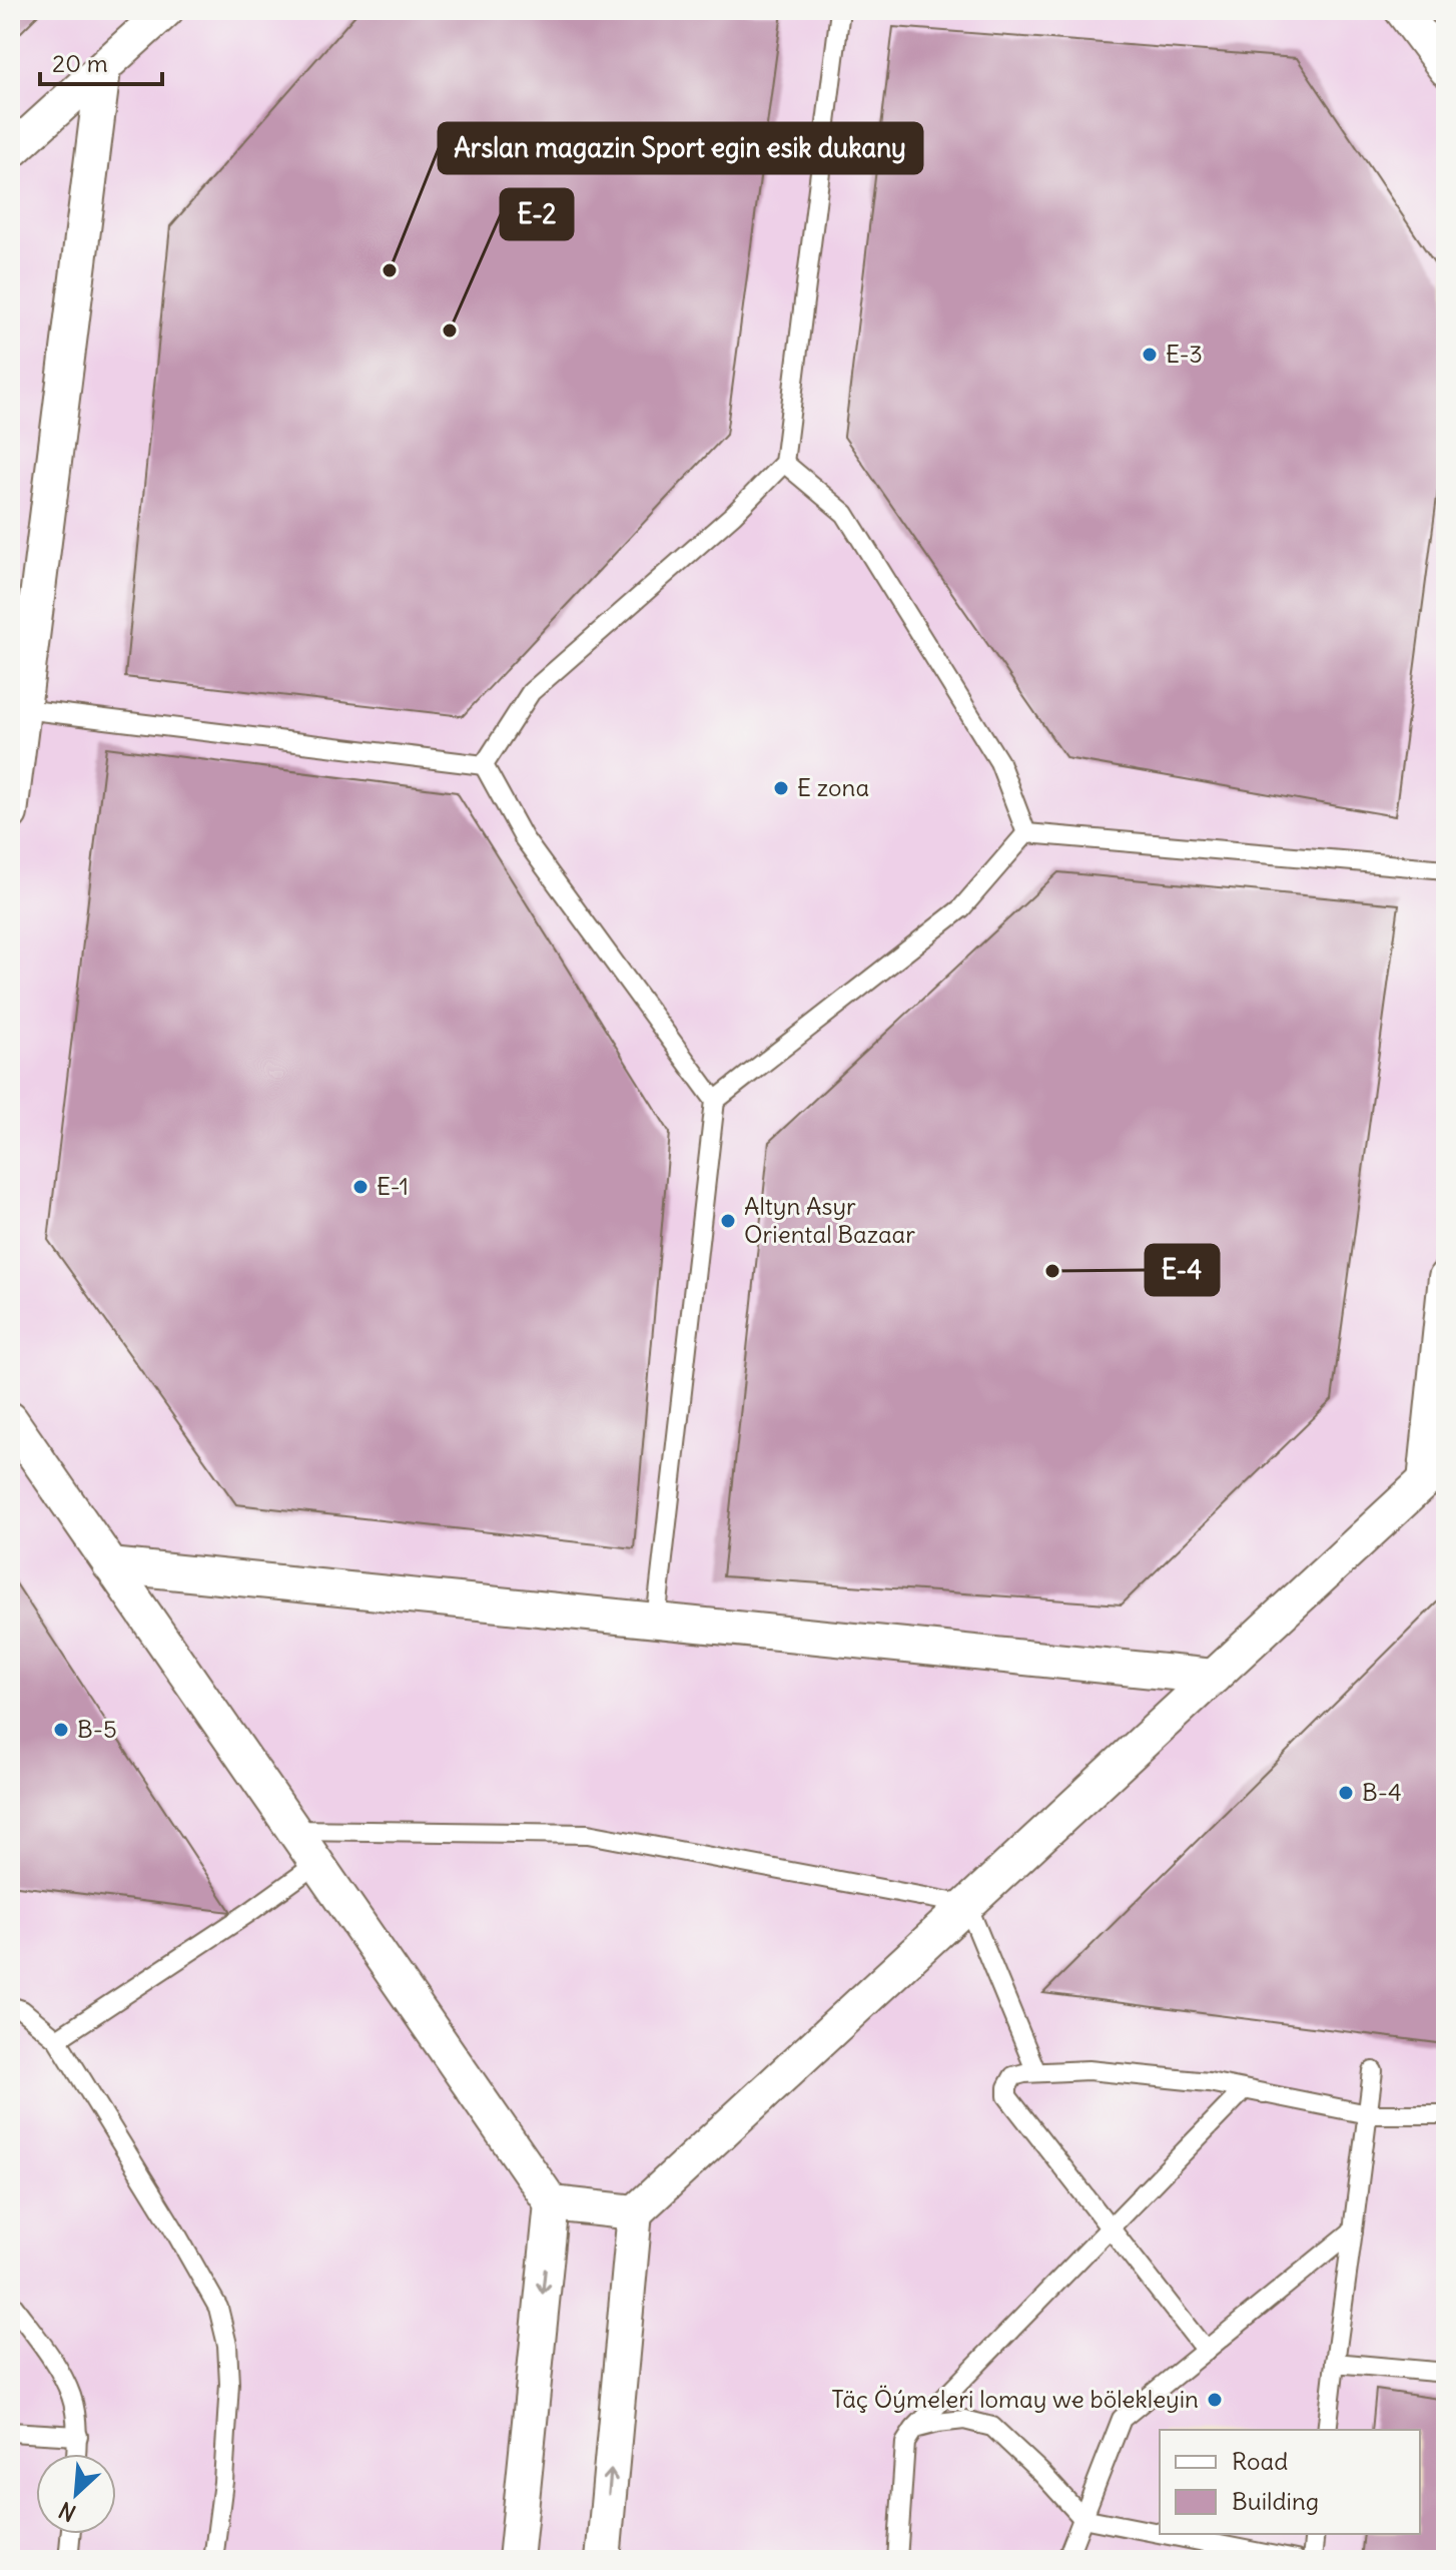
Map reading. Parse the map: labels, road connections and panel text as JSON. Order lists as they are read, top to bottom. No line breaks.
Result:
{"places":["Arslan magazin Sport egin esik dukany","E-2","E-3","E zona","E-1","Altyn Asyr Oriental Bazaar","E-4","B-5","B-4","Täç Öýmeleri lomay we bölekleyin"],"legend":["Road","Building"],"scale_bar":"20 m","north":"bottom left"}
